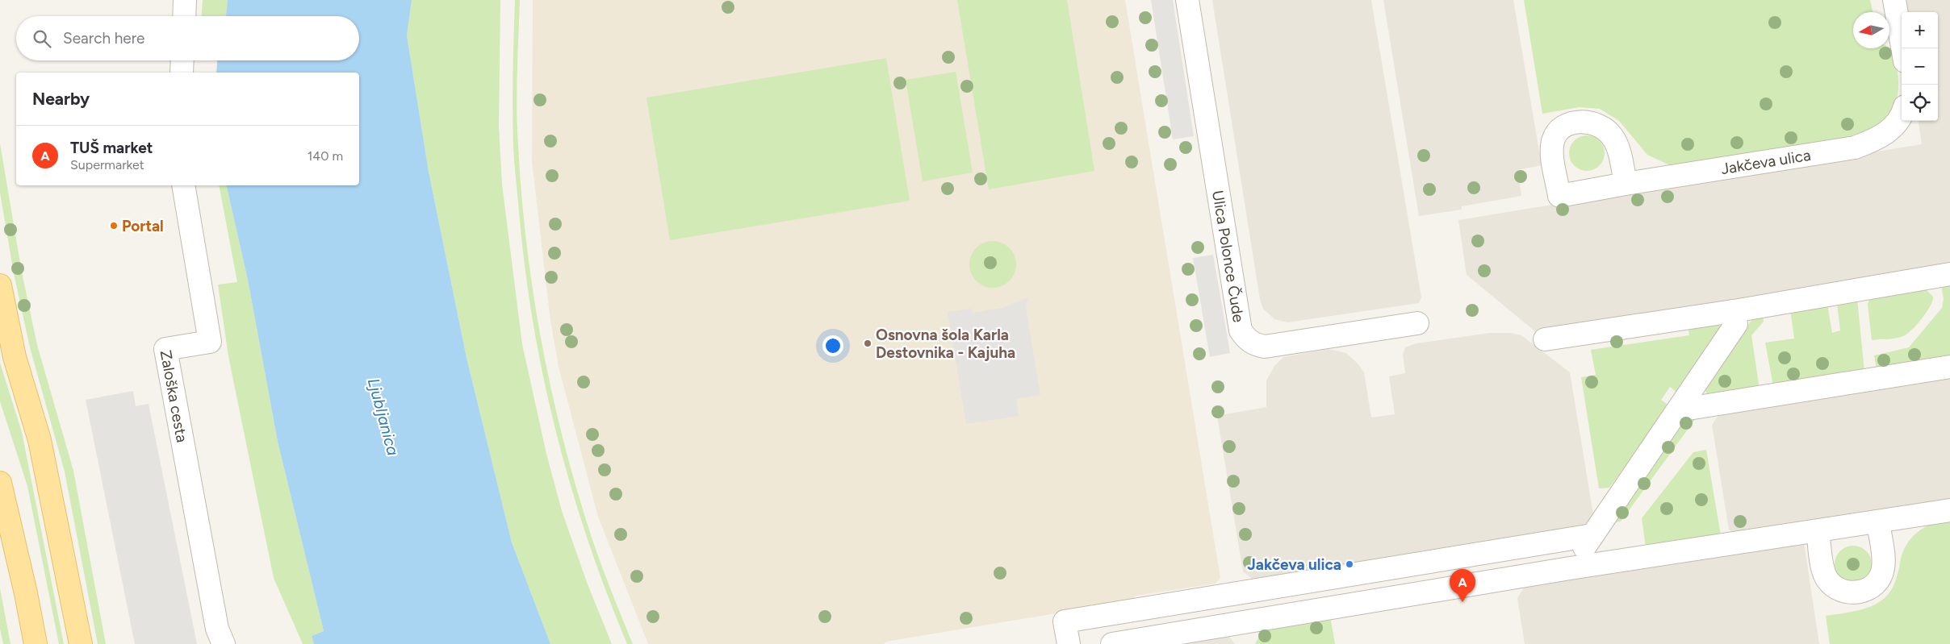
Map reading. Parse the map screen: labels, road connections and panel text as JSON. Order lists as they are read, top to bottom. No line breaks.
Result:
{"streets":{"street":["Jakčeva ulica","Ulica Polonce Čude","Zaloška cesta"]},"water":["Ljubljanica"],"places":["Portal","Osnovna šola Karla Destovnika - Kajuha","Jakčeva ulica"],"north":"left","page":{"map_buttons":["+","−"],"search":"Search here","heading":"Nearby","list":[{"mark":"A","name":"TUŠ market","note":"Supermarket","value":"140 m"}],"pins":"A"}}
